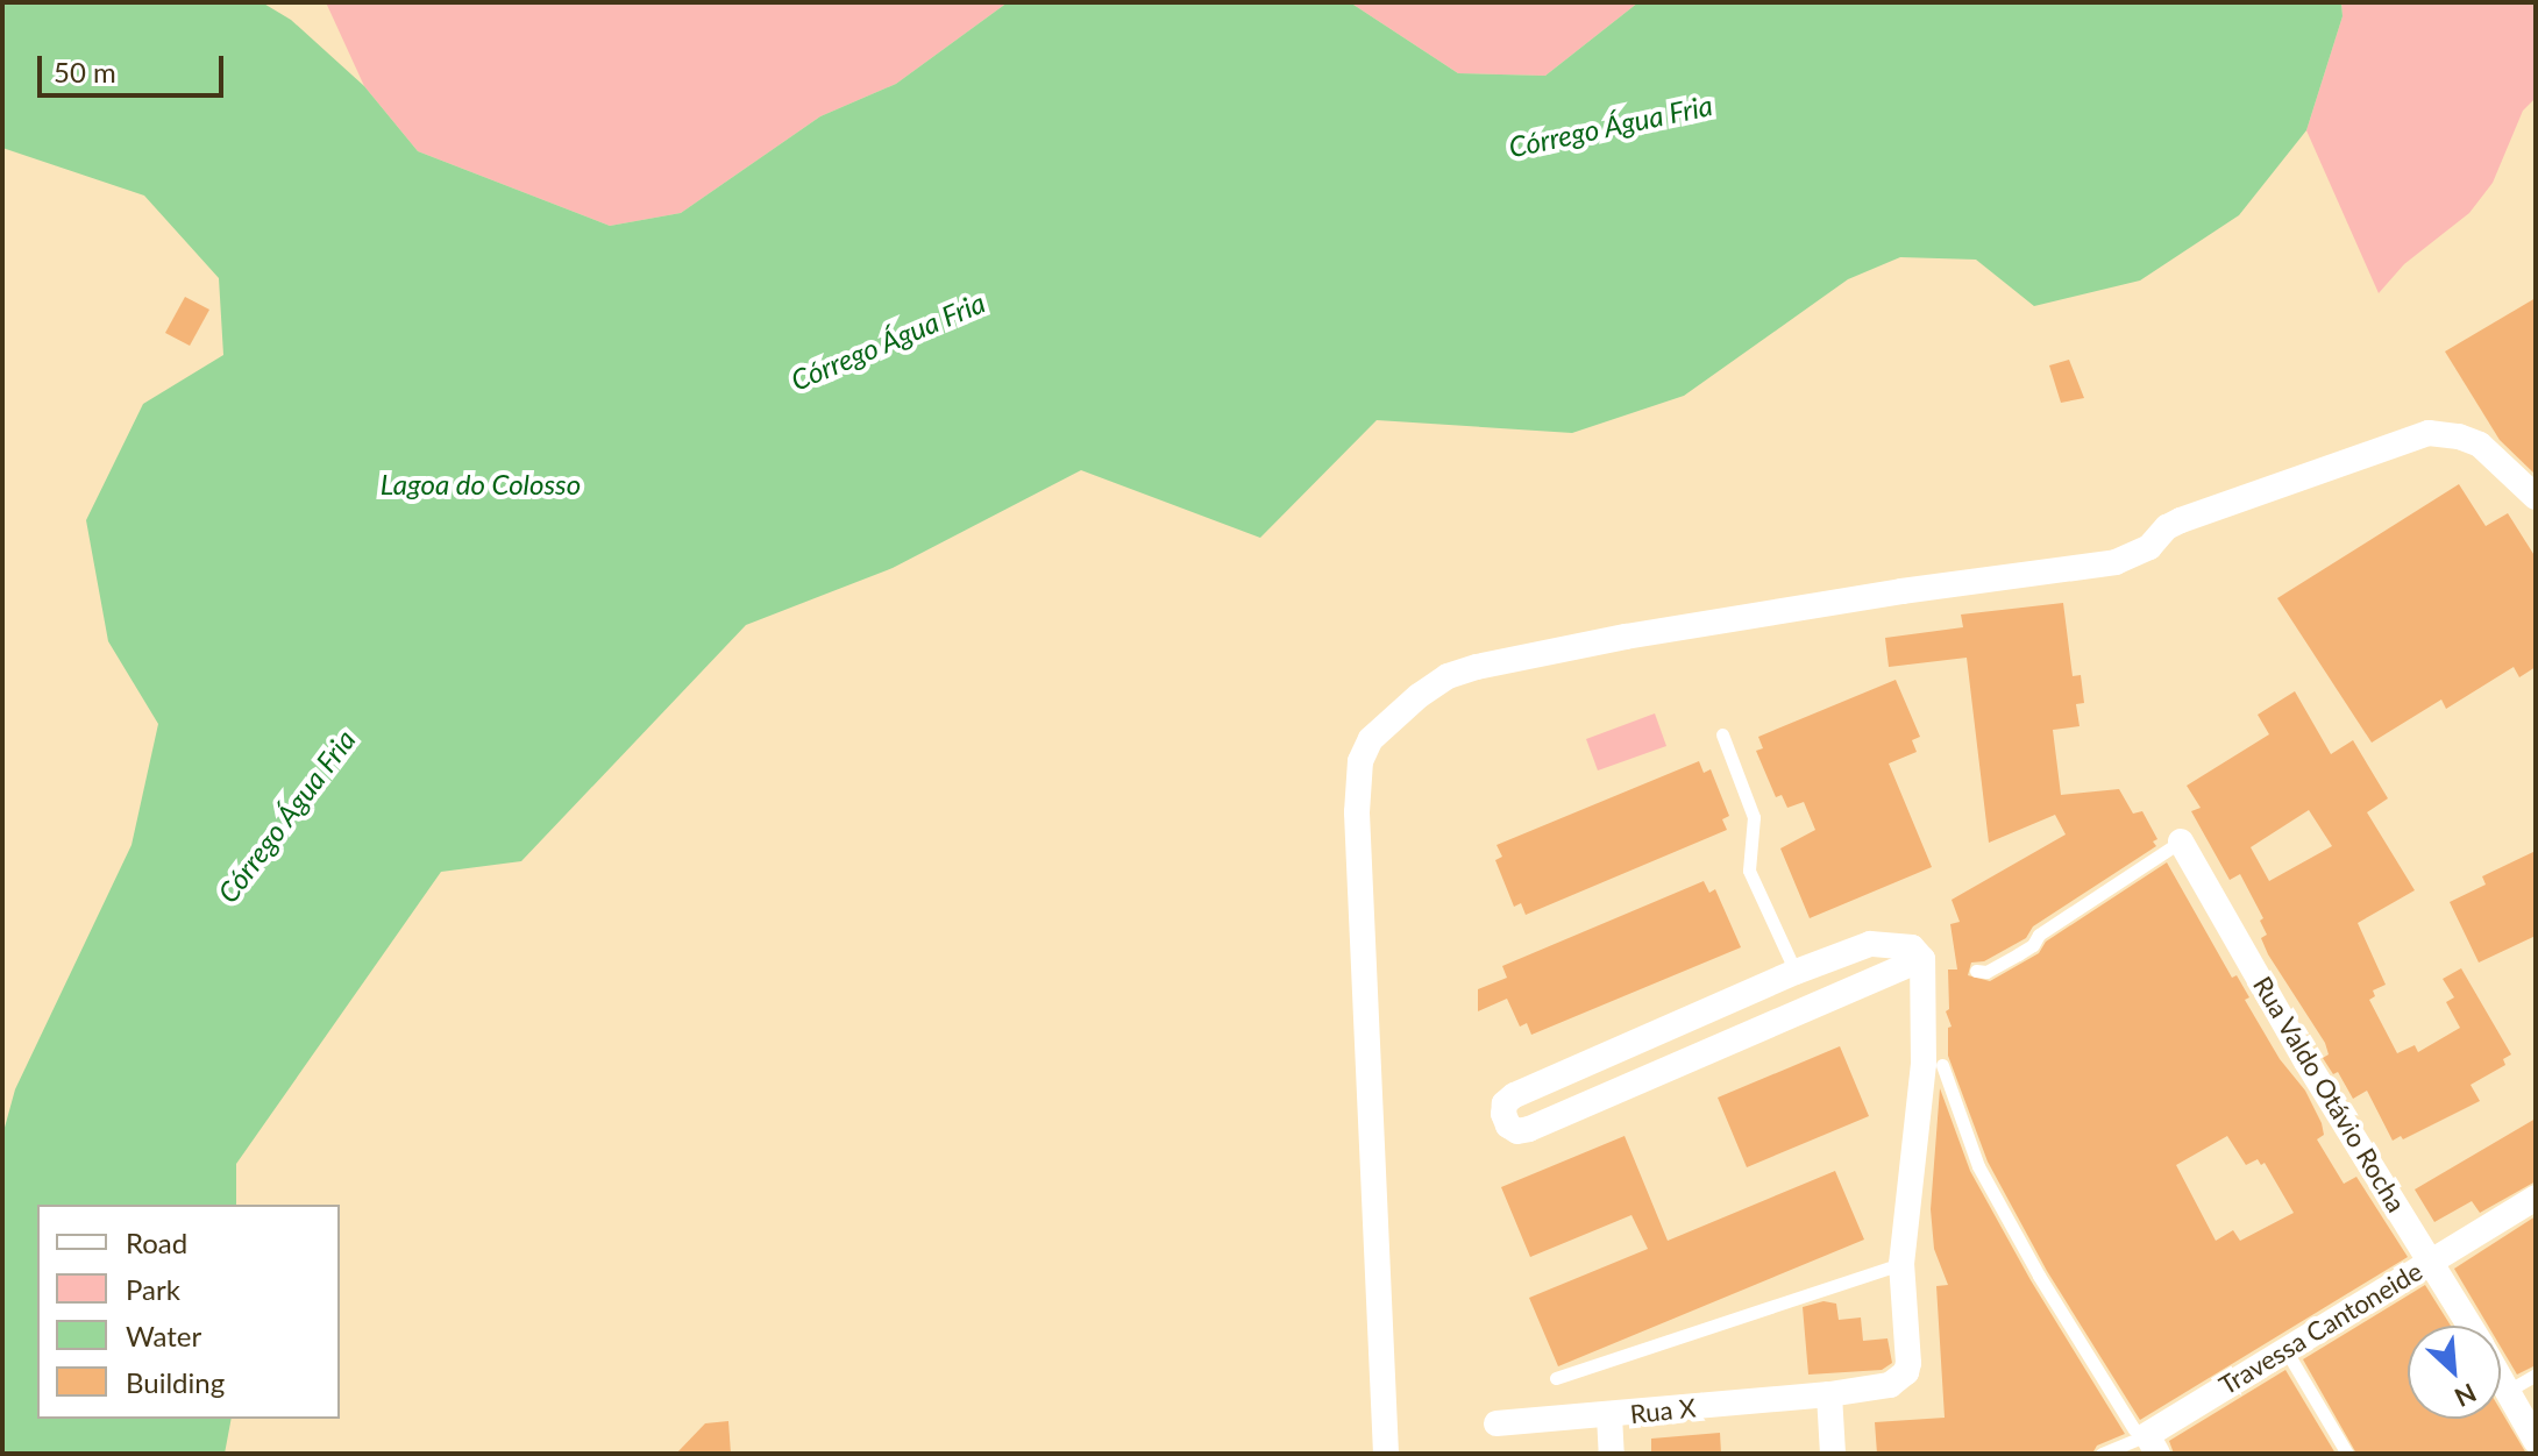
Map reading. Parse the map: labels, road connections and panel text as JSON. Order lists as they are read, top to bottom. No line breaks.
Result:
{"streets":{"street":["Rua Valdo Otávio Rocha","Travessa Cantoneide","Rua X"]},"crossings":[["Rua Valdo Otávio Rocha","Travessa Cantoneide"]],"water":["Córrego Água Fria","Lagoa do Colosso"],"legend":["Road","Park","Water","Building"],"scale_bar":"50 m","north":"bottom right"}
